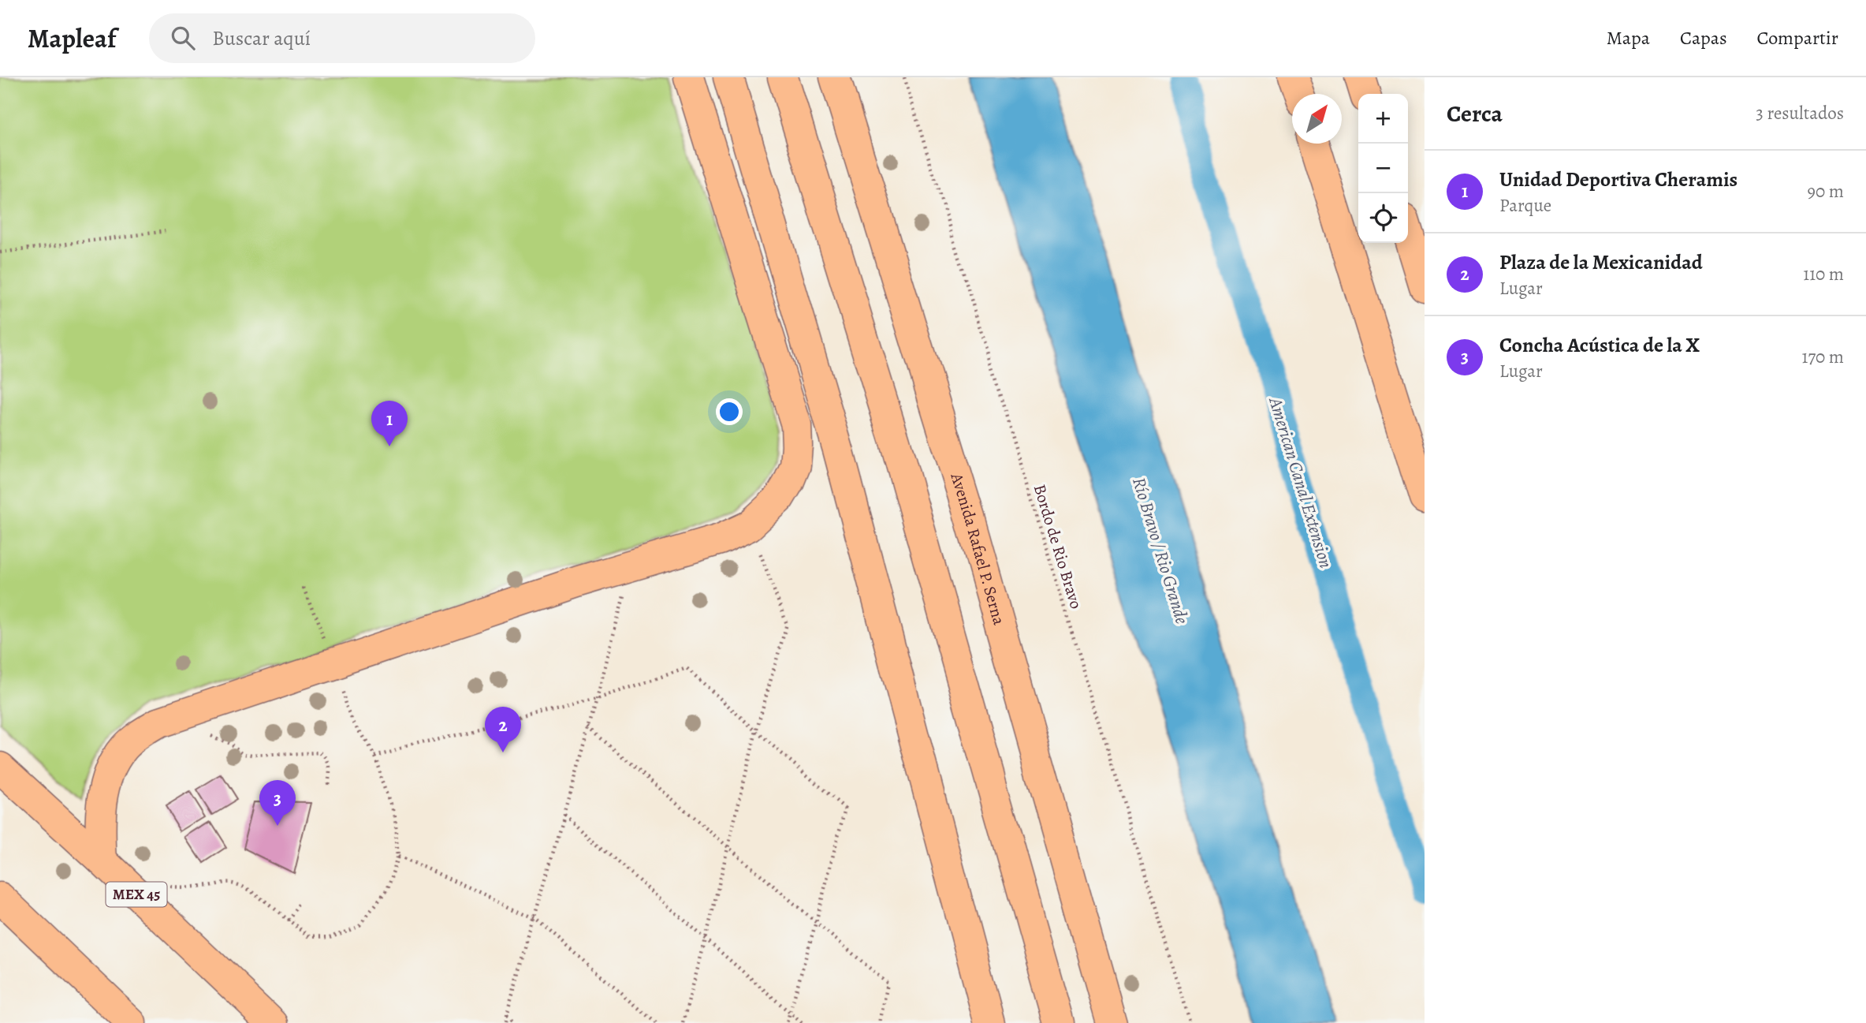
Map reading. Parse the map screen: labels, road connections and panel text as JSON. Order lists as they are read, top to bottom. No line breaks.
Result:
{"streets":{"main road":["Avenida Rafael P. Serna","MEX 45"],"path":["Bordo de Rio Bravo"]},"water":["American Canal Extension","Río Bravo / Rio Grande"],"north":"top right","page":{"header":"Mapleaf","search":"Buscar aquí","nav":["Mapa","Capas","Compartir"],"heading":["Cerca","3 resultados"],"map_buttons":["+","−"],"list":[{"mark":"1","name":"Unidad Deportiva Cheramis","note":"Parque","value":"90 m"},{"mark":"2","name":"Plaza de la Mexicanidad","note":"Lugar","value":"110 m"},{"mark":"3","name":"Concha Acústica de la X","note":"Lugar","value":"170 m"}],"pins":["1","2","3"]}}
